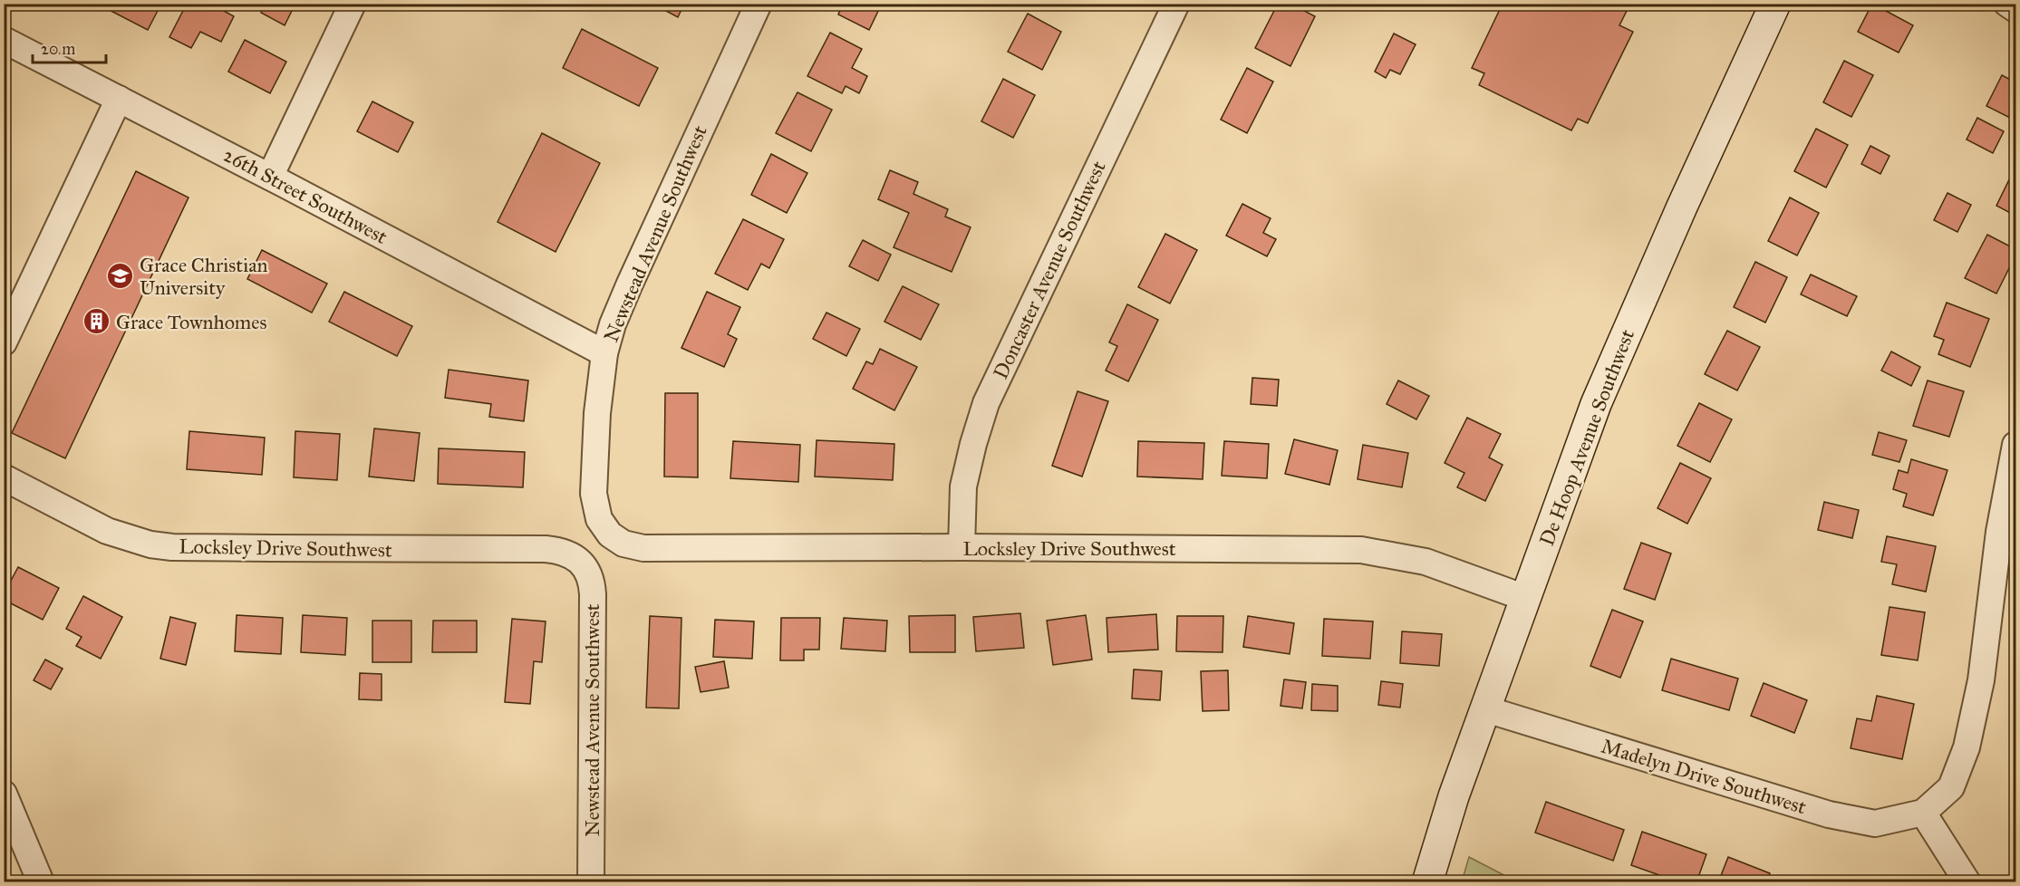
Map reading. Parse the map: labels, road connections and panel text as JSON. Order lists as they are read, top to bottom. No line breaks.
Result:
{"streets":{"street":["26th Street Southwest","Newstead Avenue Southwest","Doncaster Avenue Southwest","De Hoop Avenue Southwest","Locksley Drive Southwest","Madelyn Drive Southwest"]},"crossings":[["26th Street Southwest","Newstead Avenue Southwest"],["Newstead Avenue Southwest","Locksley Drive Southwest"],["Doncaster Avenue Southwest","Locksley Drive Southwest"],["De Hoop Avenue Southwest","Locksley Drive Southwest"],["De Hoop Avenue Southwest","Madelyn Drive Southwest"]],"places":{"school or university":["Grace Christian University"],"building":["Grace Townhomes"]},"scale_bar":"20 m"}
